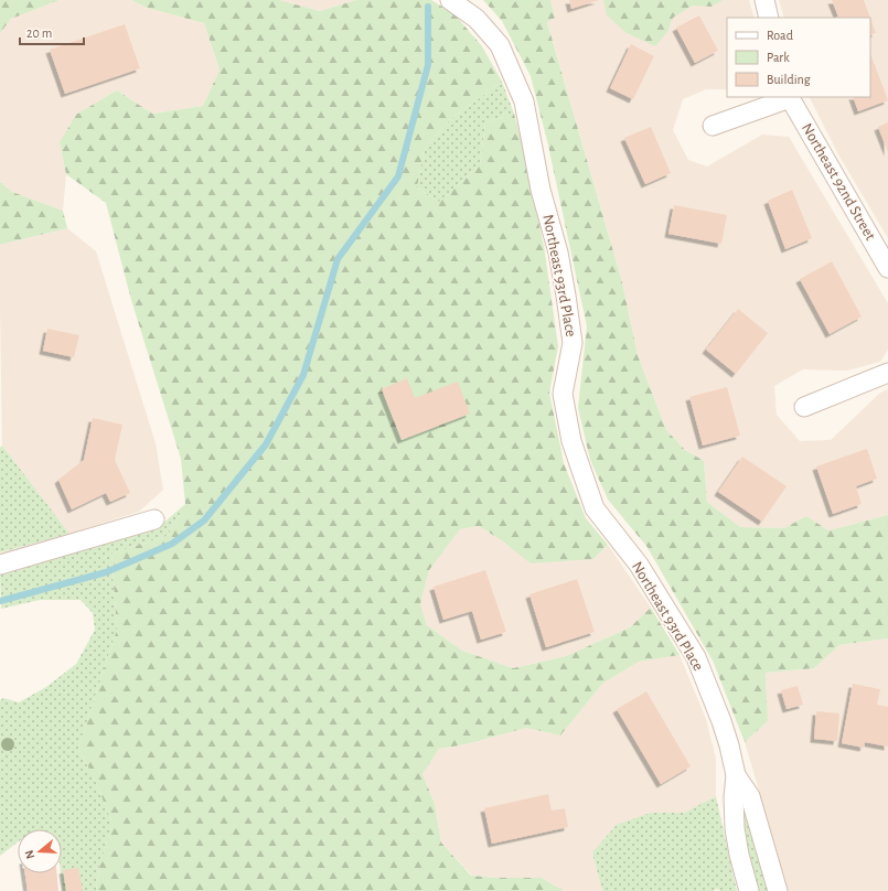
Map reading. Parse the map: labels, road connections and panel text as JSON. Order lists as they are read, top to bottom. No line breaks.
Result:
{"streets":{"street":["Northeast 92nd Street","Northeast 93rd Place"]},"legend":["Road","Park","Building"],"scale_bar":"20 m","north":"left"}
